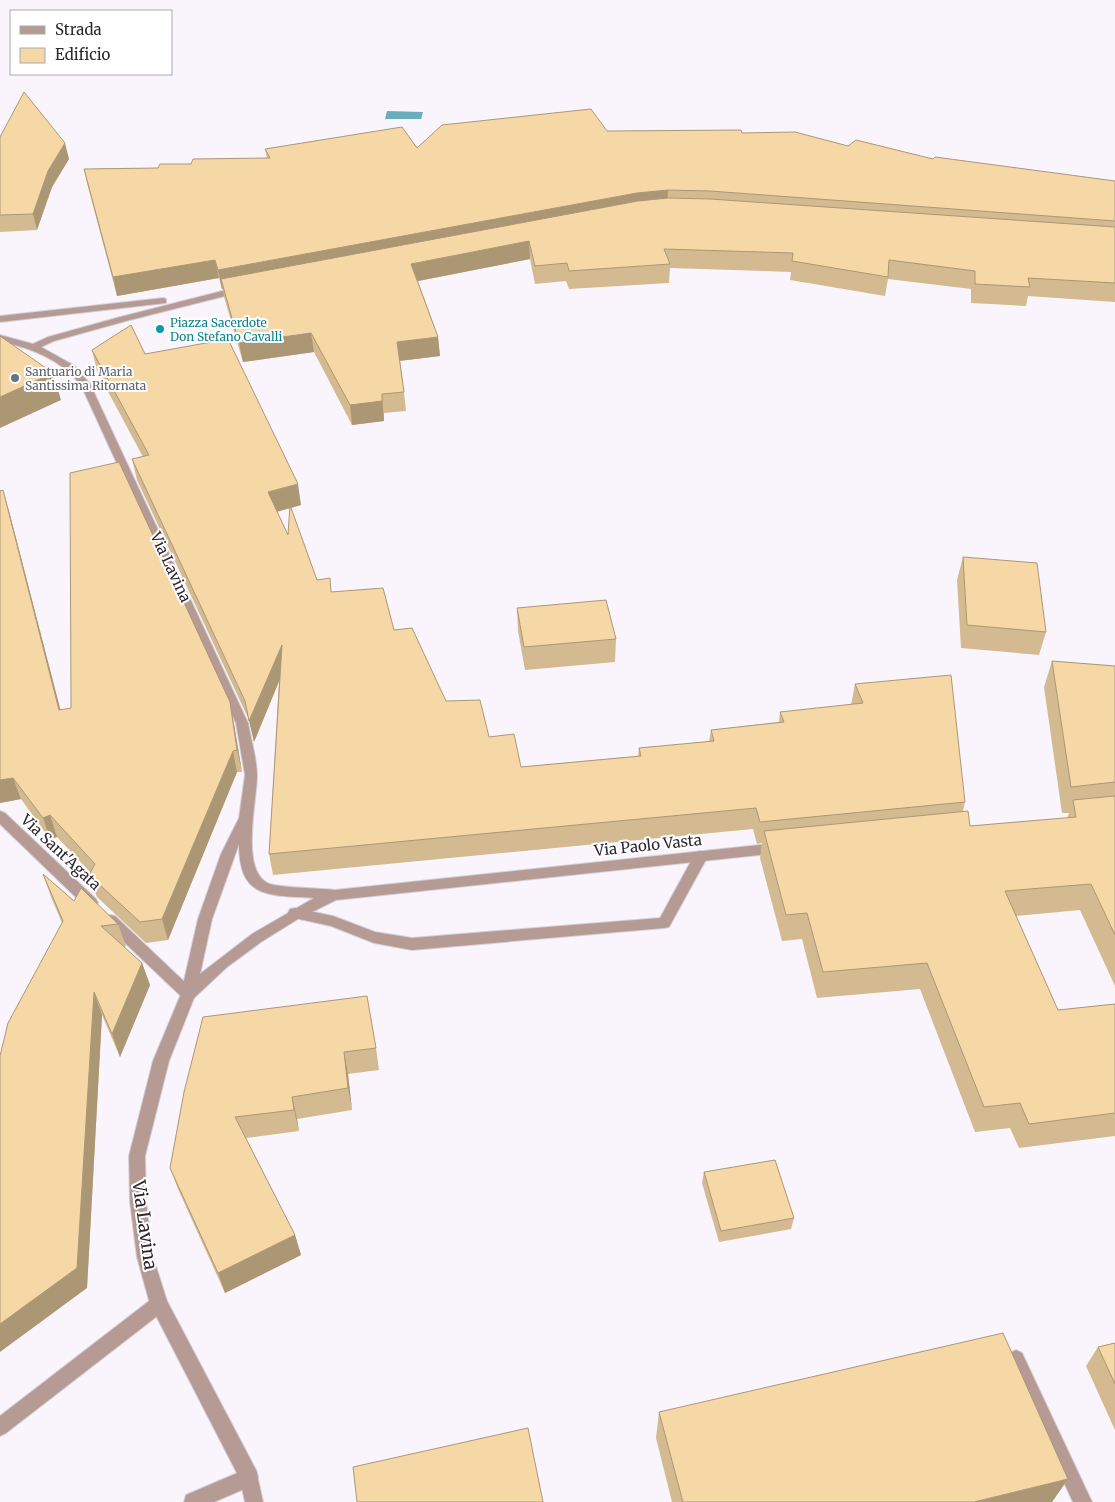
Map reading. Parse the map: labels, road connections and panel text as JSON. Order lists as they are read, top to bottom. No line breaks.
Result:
{"streets":{"street":["Via Lavina","Via Paolo Vasta","Via Sant'Agata"]},"crossings":[["Via Lavina","Via Paolo Vasta"],["Via Lavina","Via Sant'Agata"]],"places":["Piazza Sacerdote Don Stefano Cavalli","Santuario di Maria Santissima Ritornata"],"legend":["Strada","Edificio"]}
